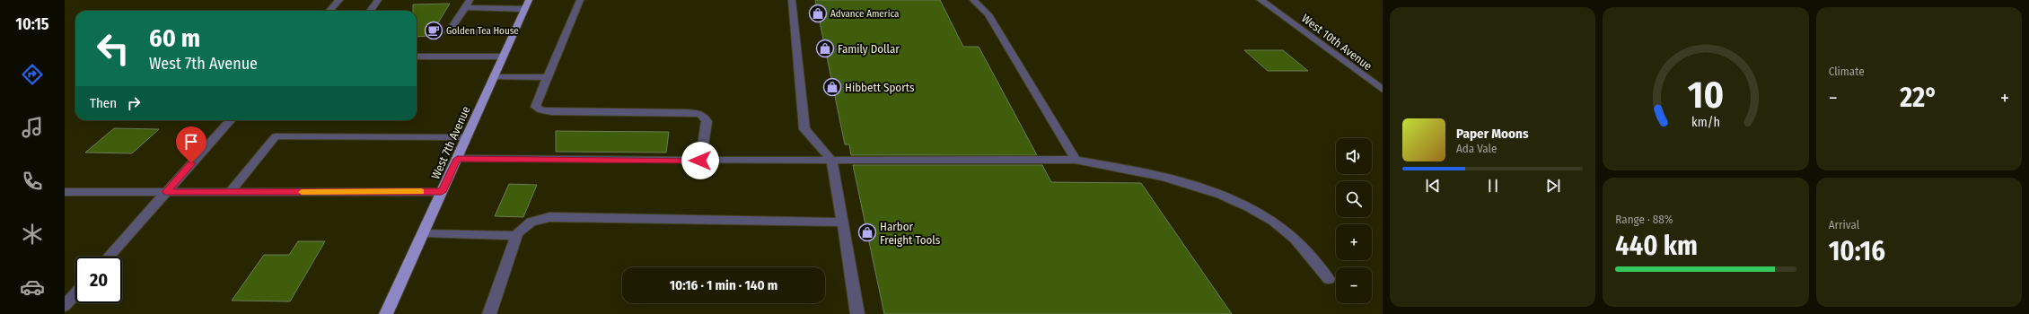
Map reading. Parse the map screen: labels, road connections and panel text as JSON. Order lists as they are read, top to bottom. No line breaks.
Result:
{"streets":{"main road":["West 7th Avenue"],"street":["West 10th Avenue"]},"places":{"shop":["Advance America","Family Dollar","Hibbett Sports","Harbor Freight Tools"],"cafe":["Golden Tea House"]},"page":{"tabs":"10:15","tile":["Climate",["Range · 88%","440 km"],["Arrival","10:16"]],"turn":["60 m","West 7th Avenue"],"heat":["−","22°","+"],"then":"Then","song":["Paper Moons","Ada Vale"],"map_buttons":["+","−"],"limit":"20","trip":"10:16 · 1 min · 140 m","gauge":["10","km/h"]}}
